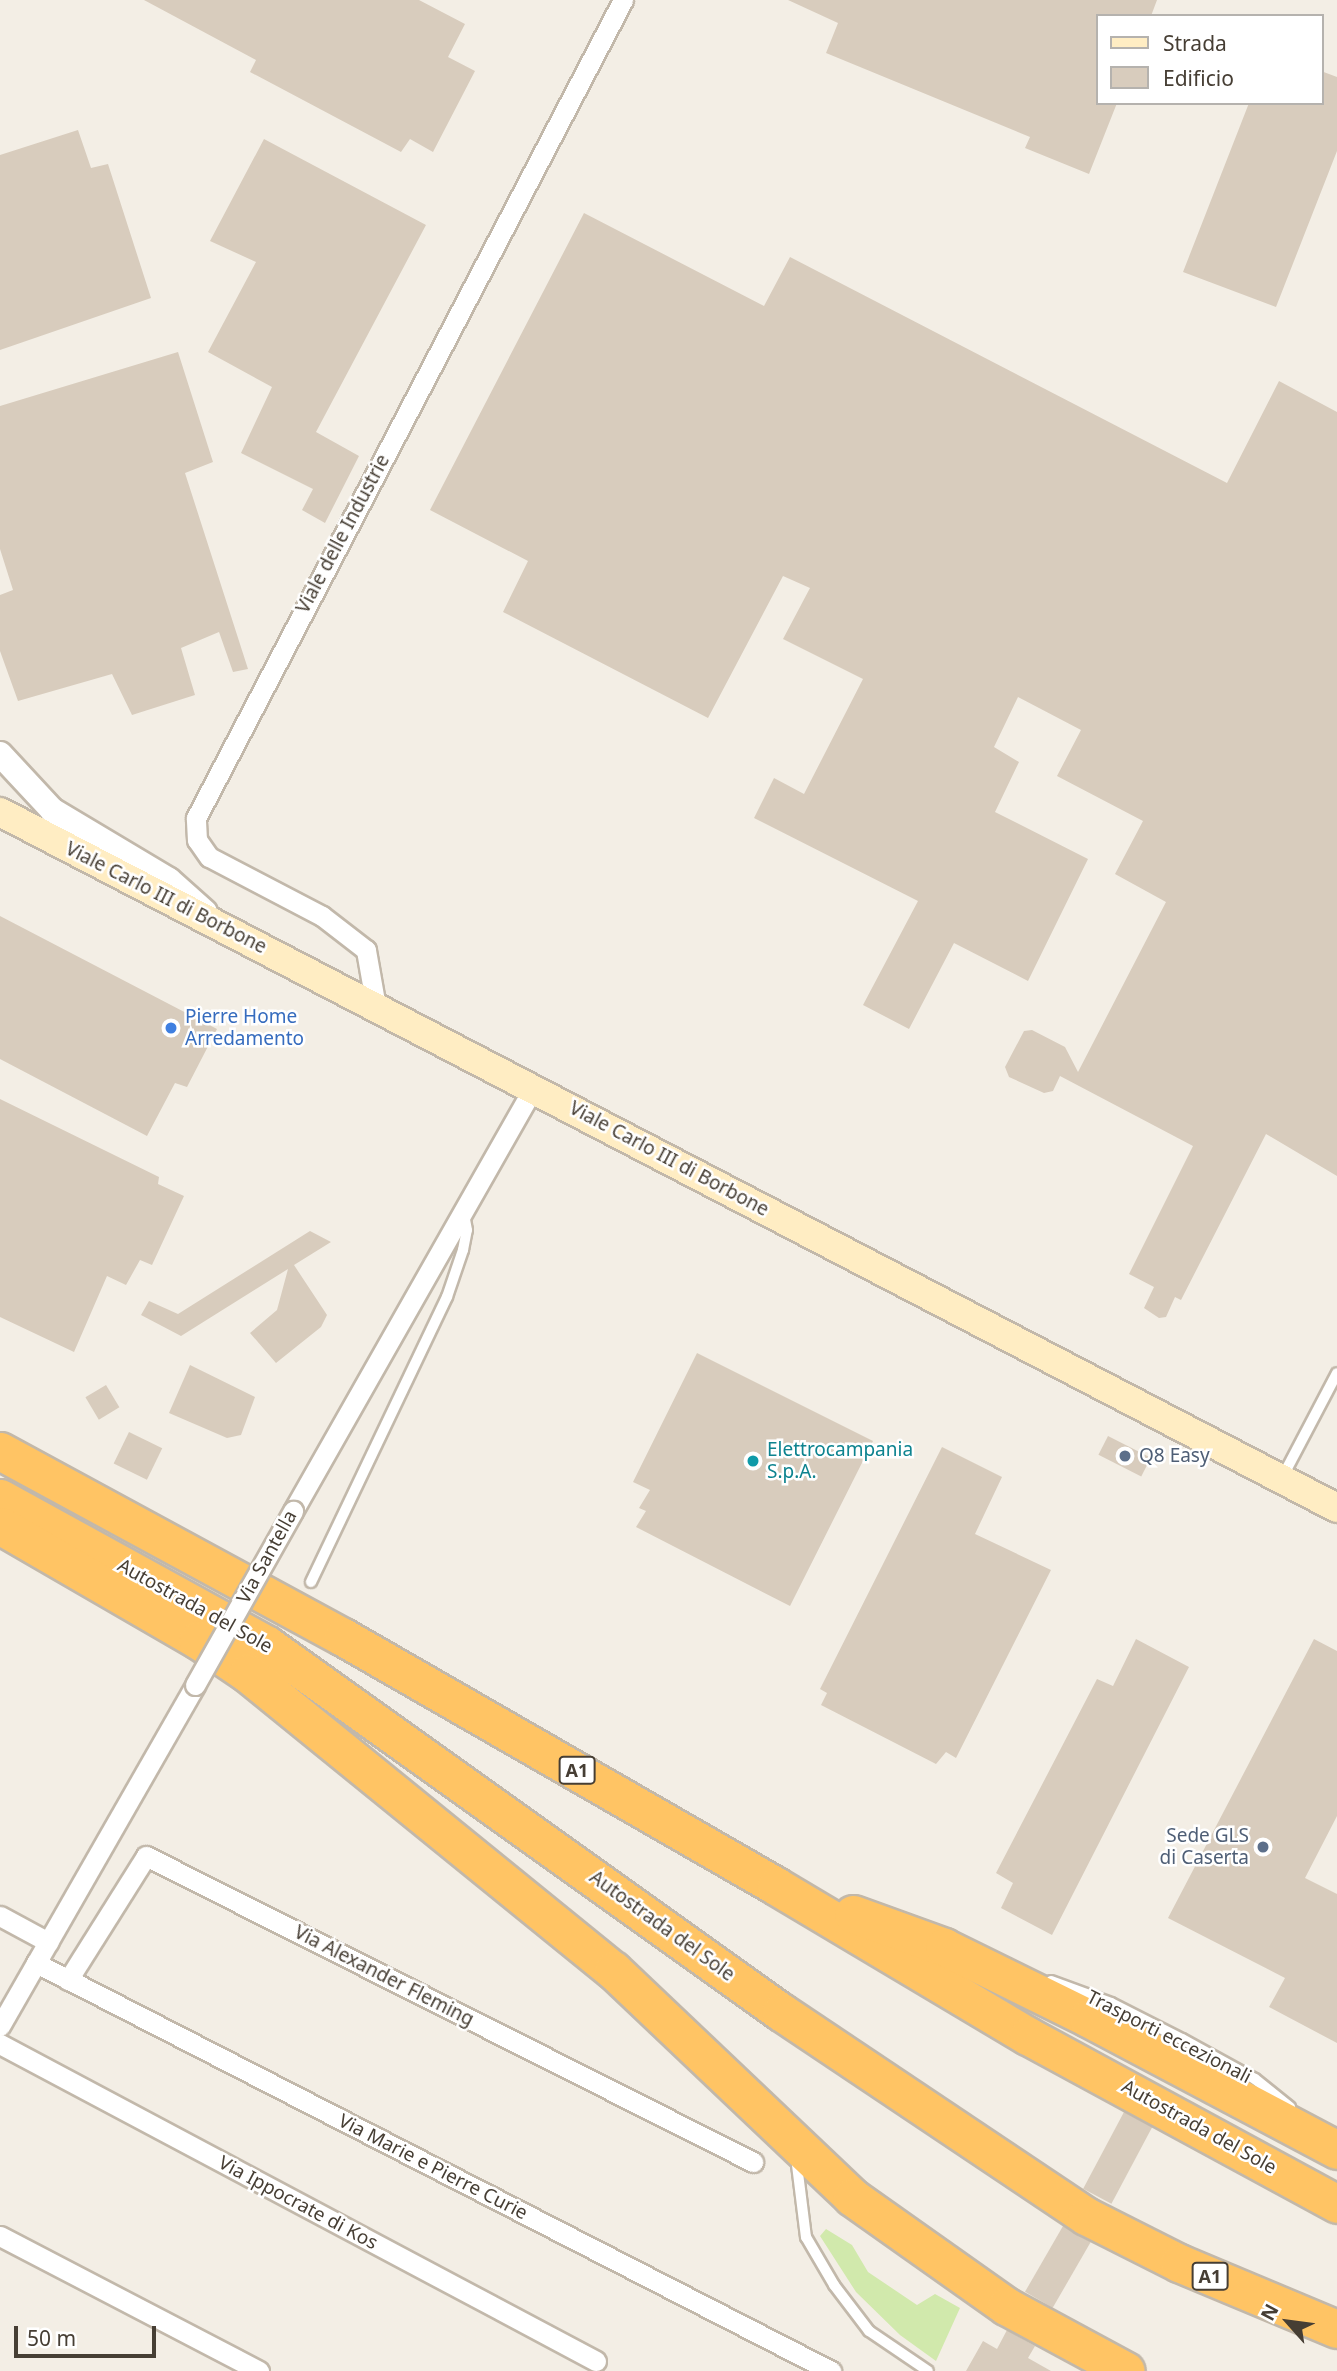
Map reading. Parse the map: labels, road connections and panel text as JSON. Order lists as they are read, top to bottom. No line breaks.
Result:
{"streets":{"highway":["Autostrada del Sole","A1"],"main road":["Viale Carlo III di Borbone"],"street":["Viale delle Industrie","Via Santella","Via Alexander Fleming","Via Marie e Pierre Curie","Via Ippocrate di Kos"],"lane":["Trasporti eccezionali"]},"crossings":[["Viale delle Industrie","Viale Carlo III di Borbone"],["Viale Carlo III di Borbone","Via Santella"],["Via Santella","Via Marie e Pierre Curie"],["Via Alexander Fleming","Via Marie e Pierre Curie"]],"places":["Pierre Home Arredamento","Q8 Easy","Elettrocampania S.p.A.","Sede GLS di Caserta"],"legend":["Strada","Edificio"],"scale_bar":"50 m","north":"top left"}
